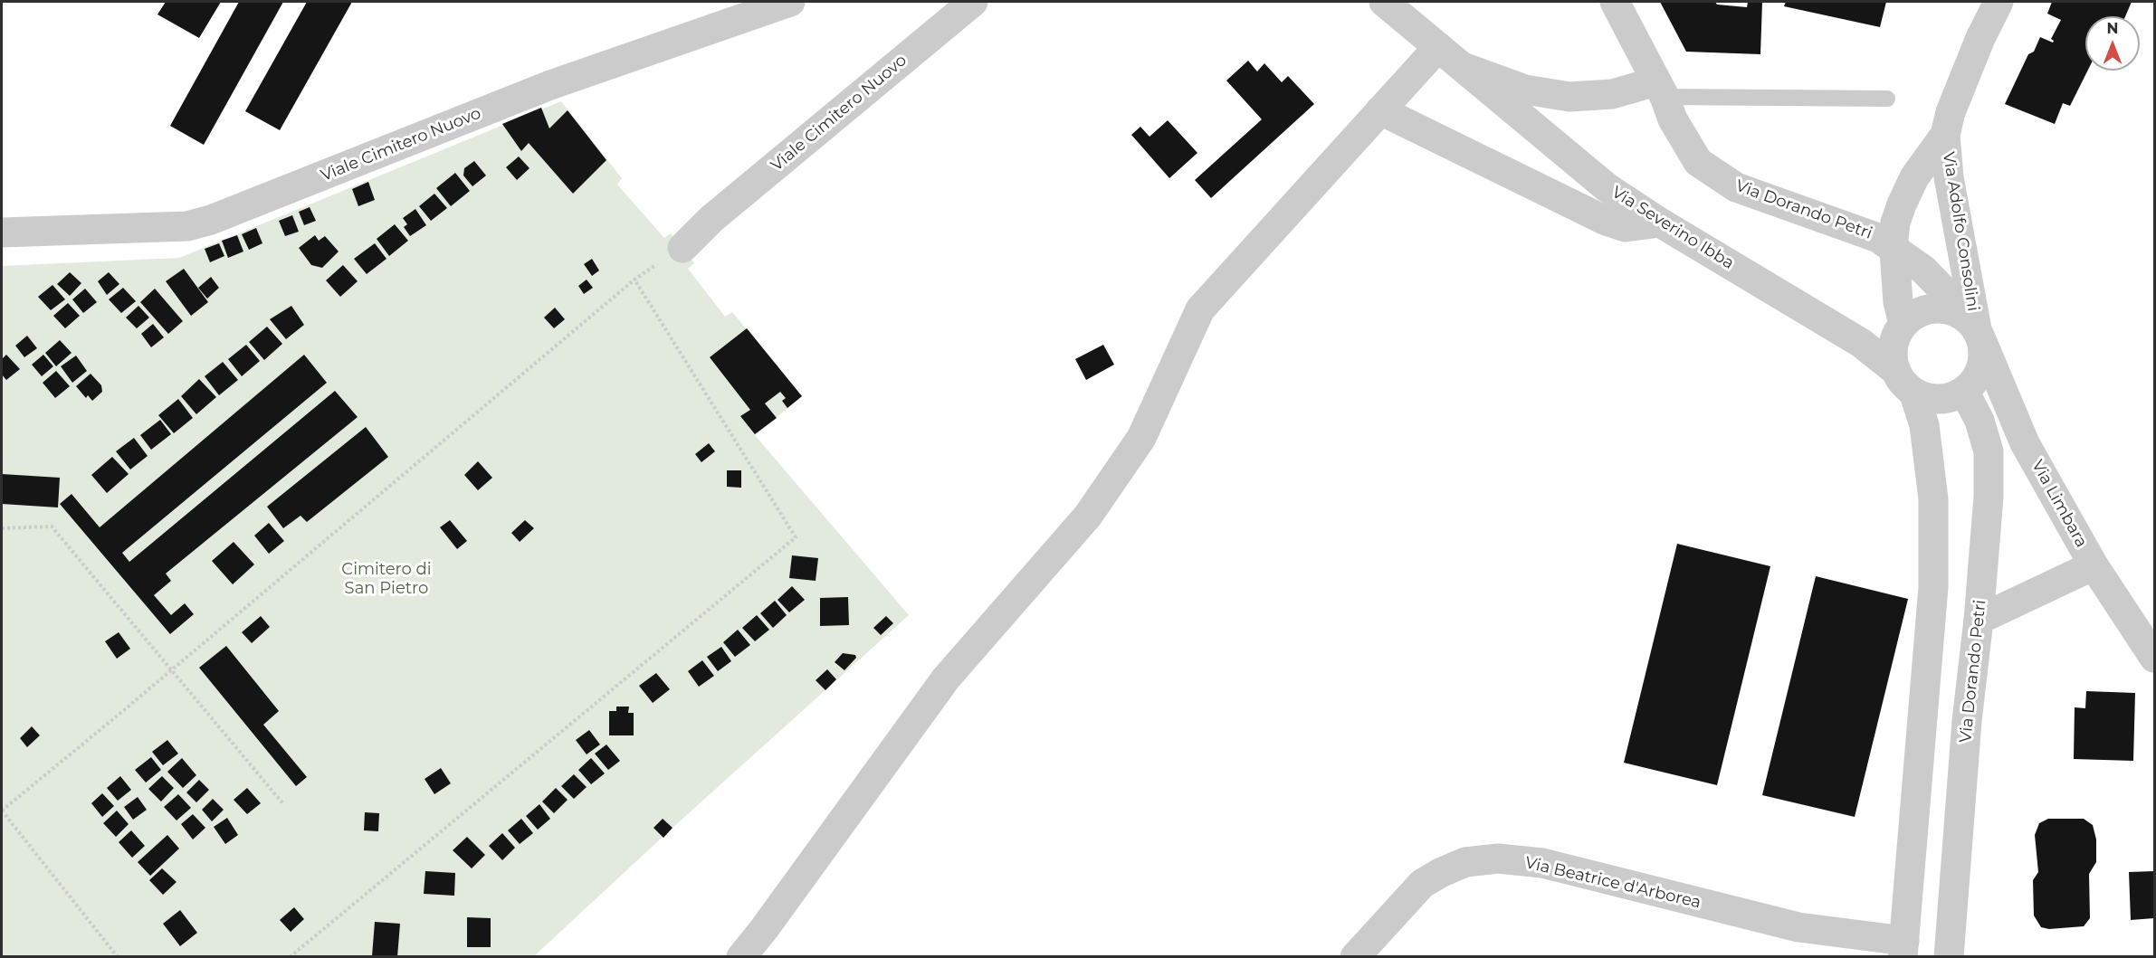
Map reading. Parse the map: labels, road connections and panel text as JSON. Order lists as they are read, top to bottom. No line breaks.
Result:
{"streets":{"street":["Viale Cimitero Nuovo","Via Dorando Petri","Via Severino Ibba","Via Adolfo Consolini","Via Limbara","Via Beatrice d'Arborea"]},"crossings":[["Via Dorando Petri","Via Severino Ibba"],["Via Dorando Petri","Via Adolfo Consolini"],["Via Dorando Petri","Via Limbara"],["Via Severino Ibba","Via Adolfo Consolini"],["Via Severino Ibba","Via Limbara"],["Via Adolfo Consolini","Via Limbara"]],"parks":["Cimitero di San Pietro"],"north":"top"}
